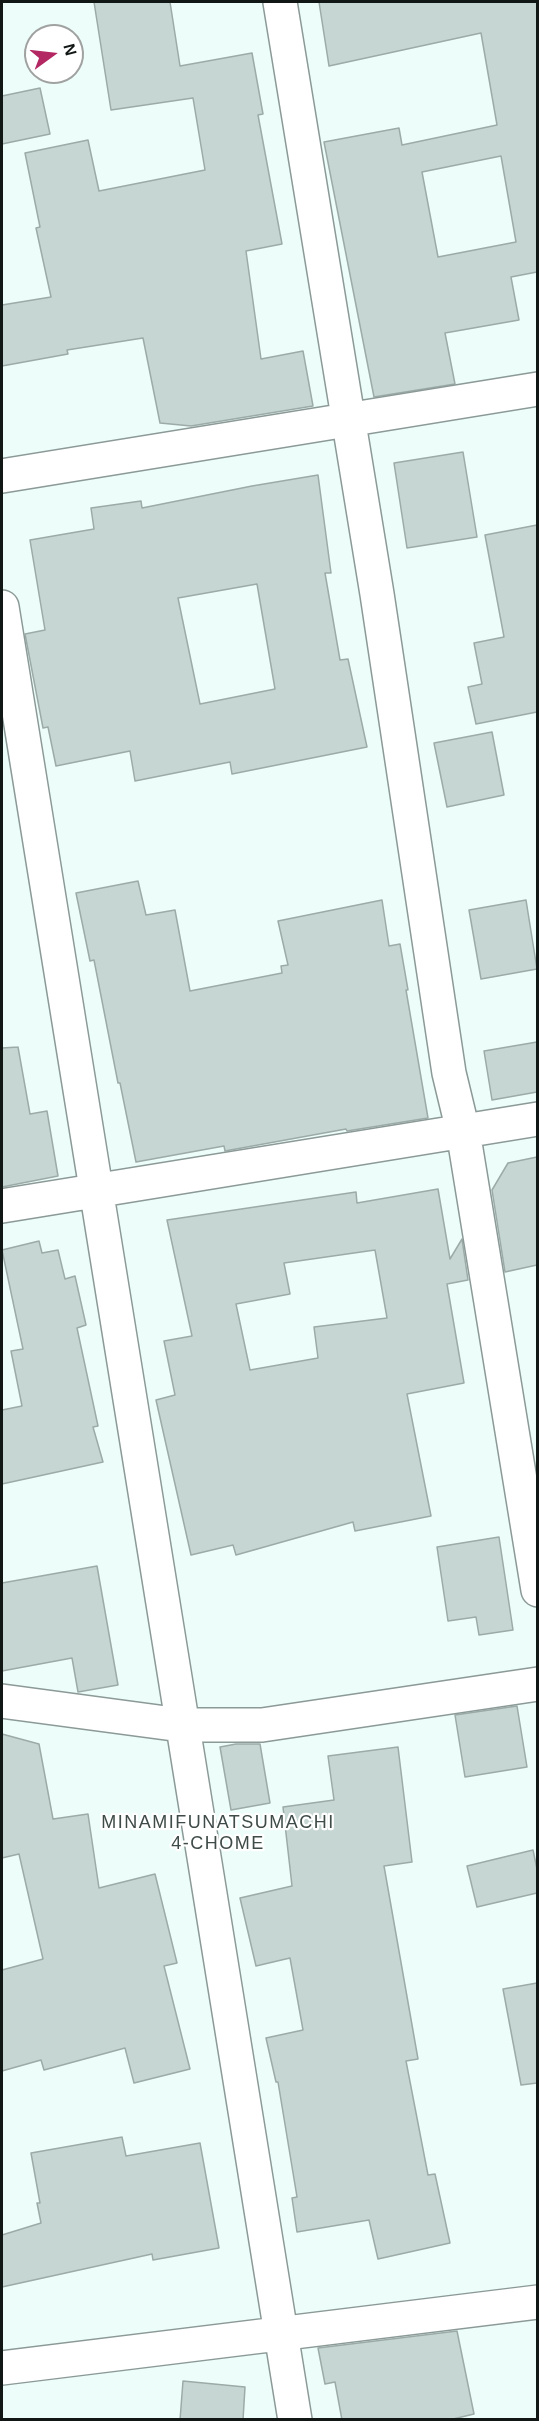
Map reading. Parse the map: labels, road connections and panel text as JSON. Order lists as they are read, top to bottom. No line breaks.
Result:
{"districts":["MINAMIFUNATSUMACHI 4-CHOME"],"north":"right"}
